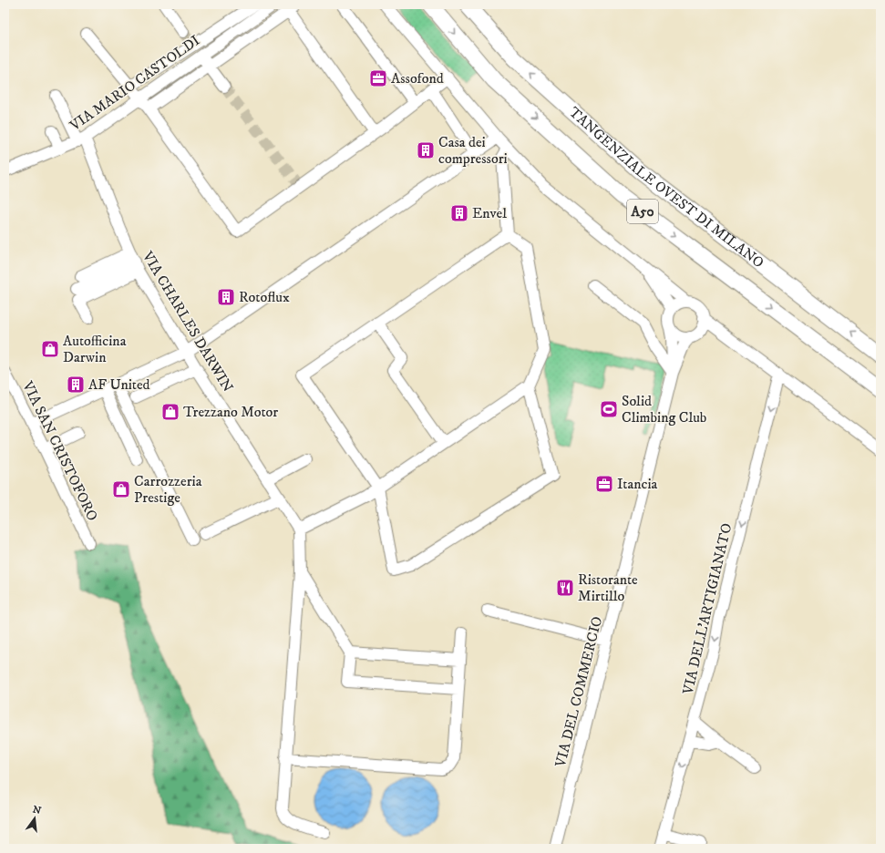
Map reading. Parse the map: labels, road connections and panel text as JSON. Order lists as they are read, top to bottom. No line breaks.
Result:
{"streets":{"highway":["TANGENZIALE OVEST DI MILANO","A50"],"street":["VIA MARIO CASTOLDI","VIA CHARLES DARWIN","VIA SAN CRISTOFORO","VIA DELL'ARTIGIANATO","VIA DEL COMMERCIO"]},"crossings":[["VIA MARIO CASTOLDI","VIA CHARLES DARWIN"]],"one_way":["VIA DELL'ARTIGIANATO"],"places":{"office":["Assofond","Itancia"],"building":["Casa dei compressori","Envel","Rotoflux","AF United"],"shop":["Autofficina Darwin","Trezzano Motor","Carrozzeria Prestige"],"sports":["Solid Climbing Club"],"restaurant":["Ristorante Mirtillo"]},"north":"top"}
